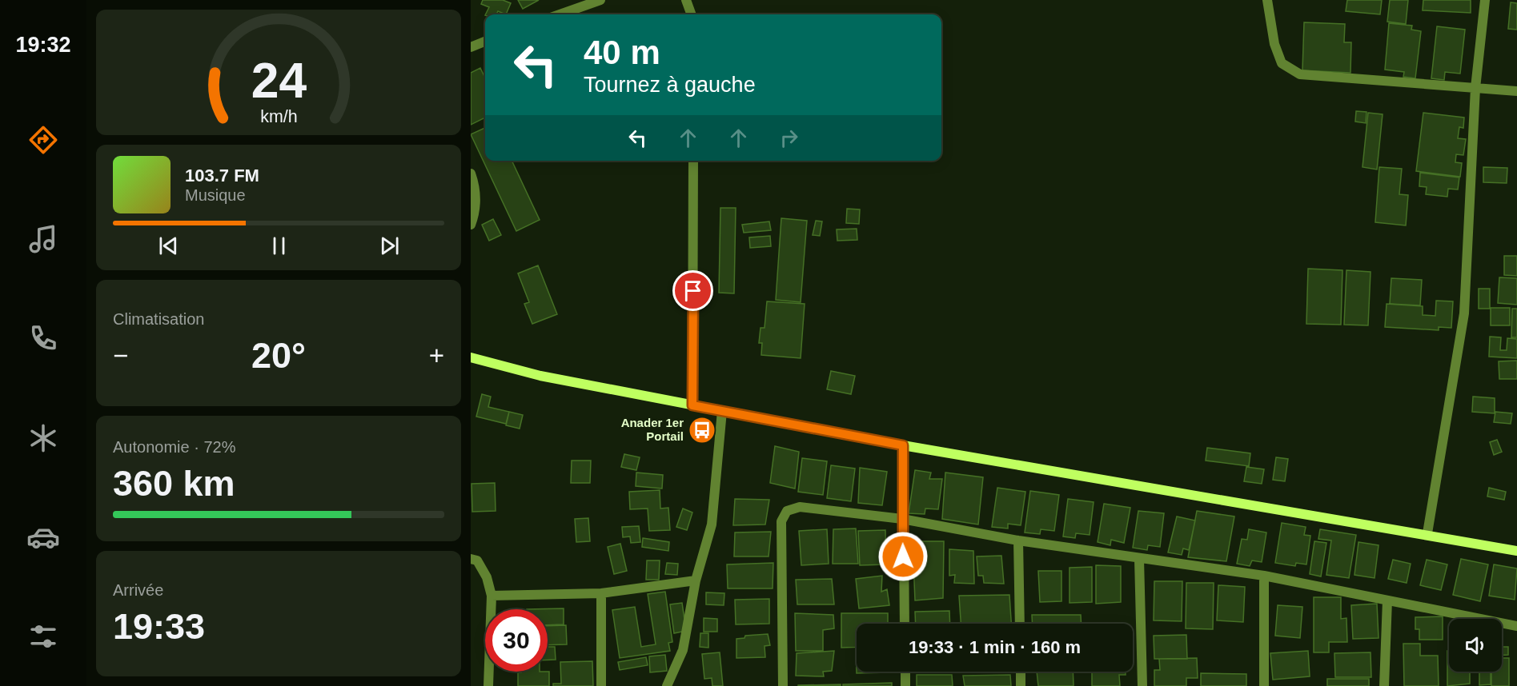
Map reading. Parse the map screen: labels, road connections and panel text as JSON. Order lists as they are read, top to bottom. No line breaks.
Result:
{"places":{"bus stop":["Anader 1er Portail"]},"page":{"tabs":"19:32","turn":["40 m","Tournez à gauche"],"song":["103.7 FM","Musique"],"tile":["Climatisation",["Autonomie · 72%","360 km"],["Arrivée","19:33"]],"heat":["−","20°","+"],"limit":"30","trip":"19:33 · 1 min · 160 m","gauge":["24","km/h"]}}
